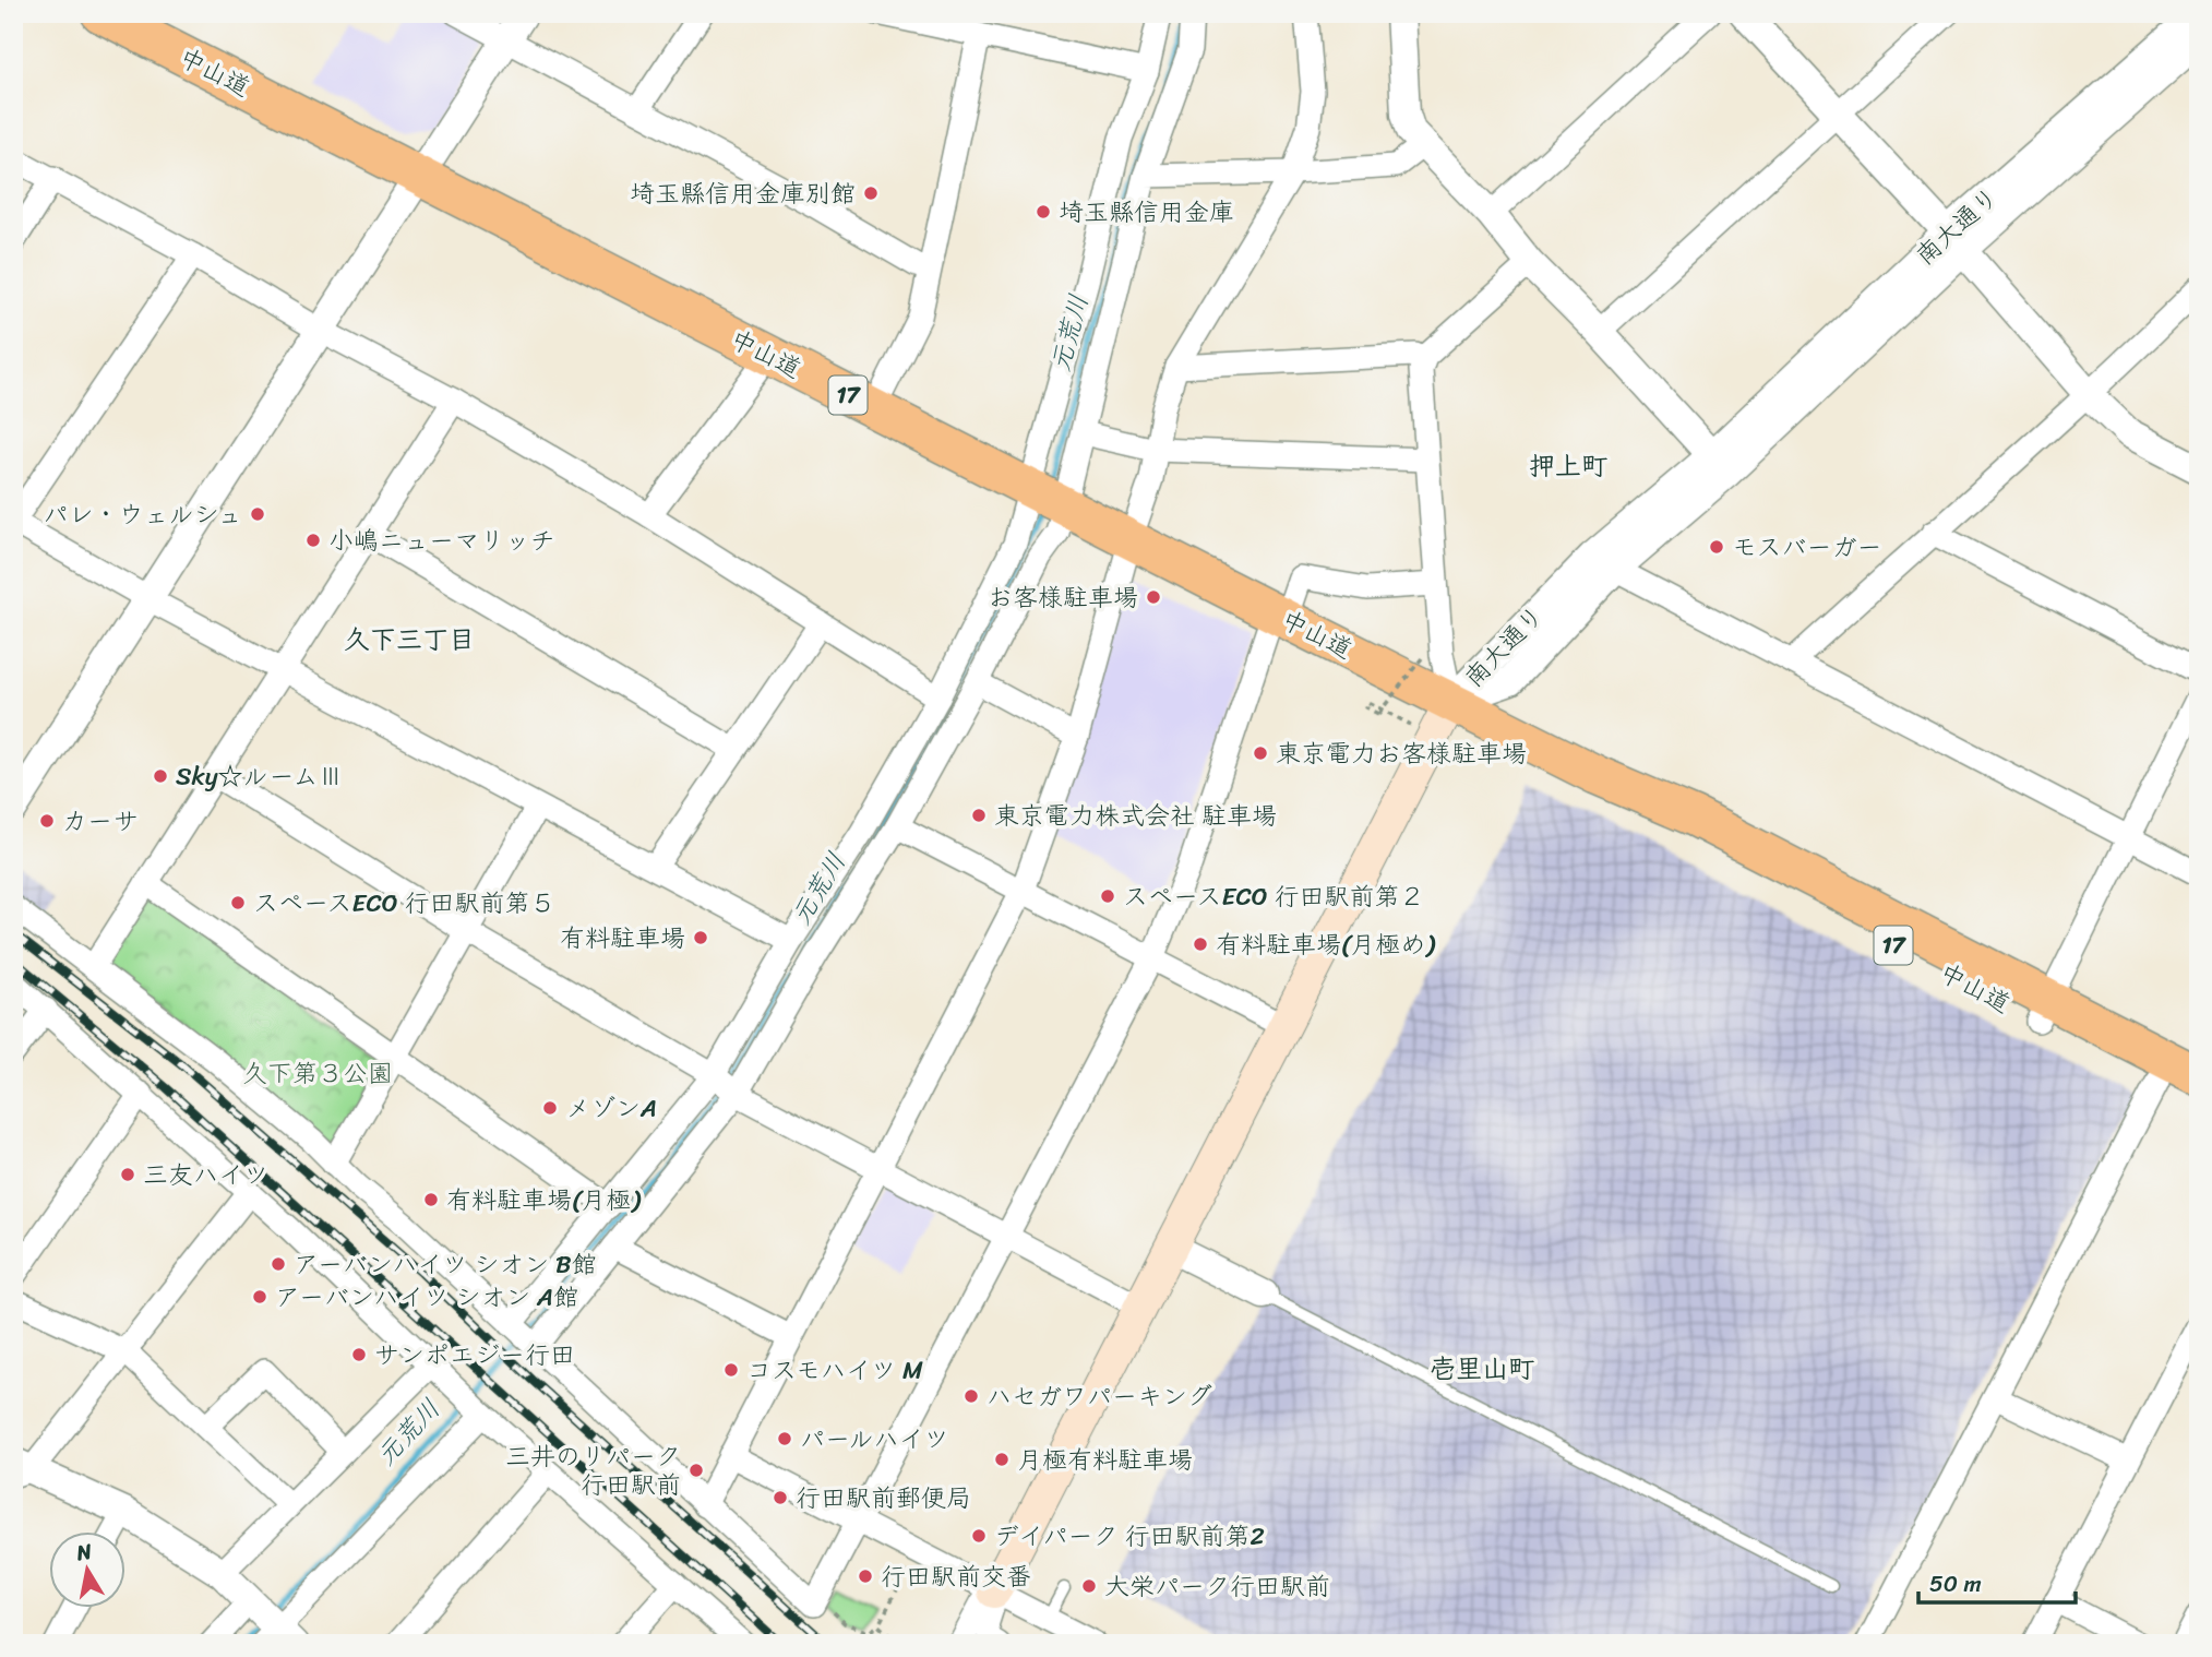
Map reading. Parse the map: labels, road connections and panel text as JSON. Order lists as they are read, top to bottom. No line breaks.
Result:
{"streets":{"highway":["中山道","17"],"street":["南大通り"]},"crossings":[["中山道","南大通り"]],"districts":["押上町","久下三丁目","壱里山町"],"water":["元荒川"],"parks":["久下第３公園"],"places":["埼玉縣信用金庫別館","埼玉縣信用金庫","パレ・ウェルシュ","小嶋ニューマリッチ","モスバーガー","お客様駐車場","東京電力お客様駐車場","Sky☆ルームⅢ","東京電力株式会社 駐車場","カーサ","スペースECO 行田駅前第２","スペースECO 行田駅前第５","有料駐車場","有料駐車場(月極め)","メゾンA","三友ハイツ","有料駐車場(月極)","アーバンハイツ シオン B館","アーバンハイツ シオン A館","サンポエジー行田","コスモハイツ M","ハセガワパーキング","パールハイツ","月極有料駐車場","三井のリパーク 行田駅前","行田駅前郵便局","デイパーク 行田駅前第2","行田駅前交番","大栄パーク行田駅前"],"scale_bar":"50 m","north":"top"}
